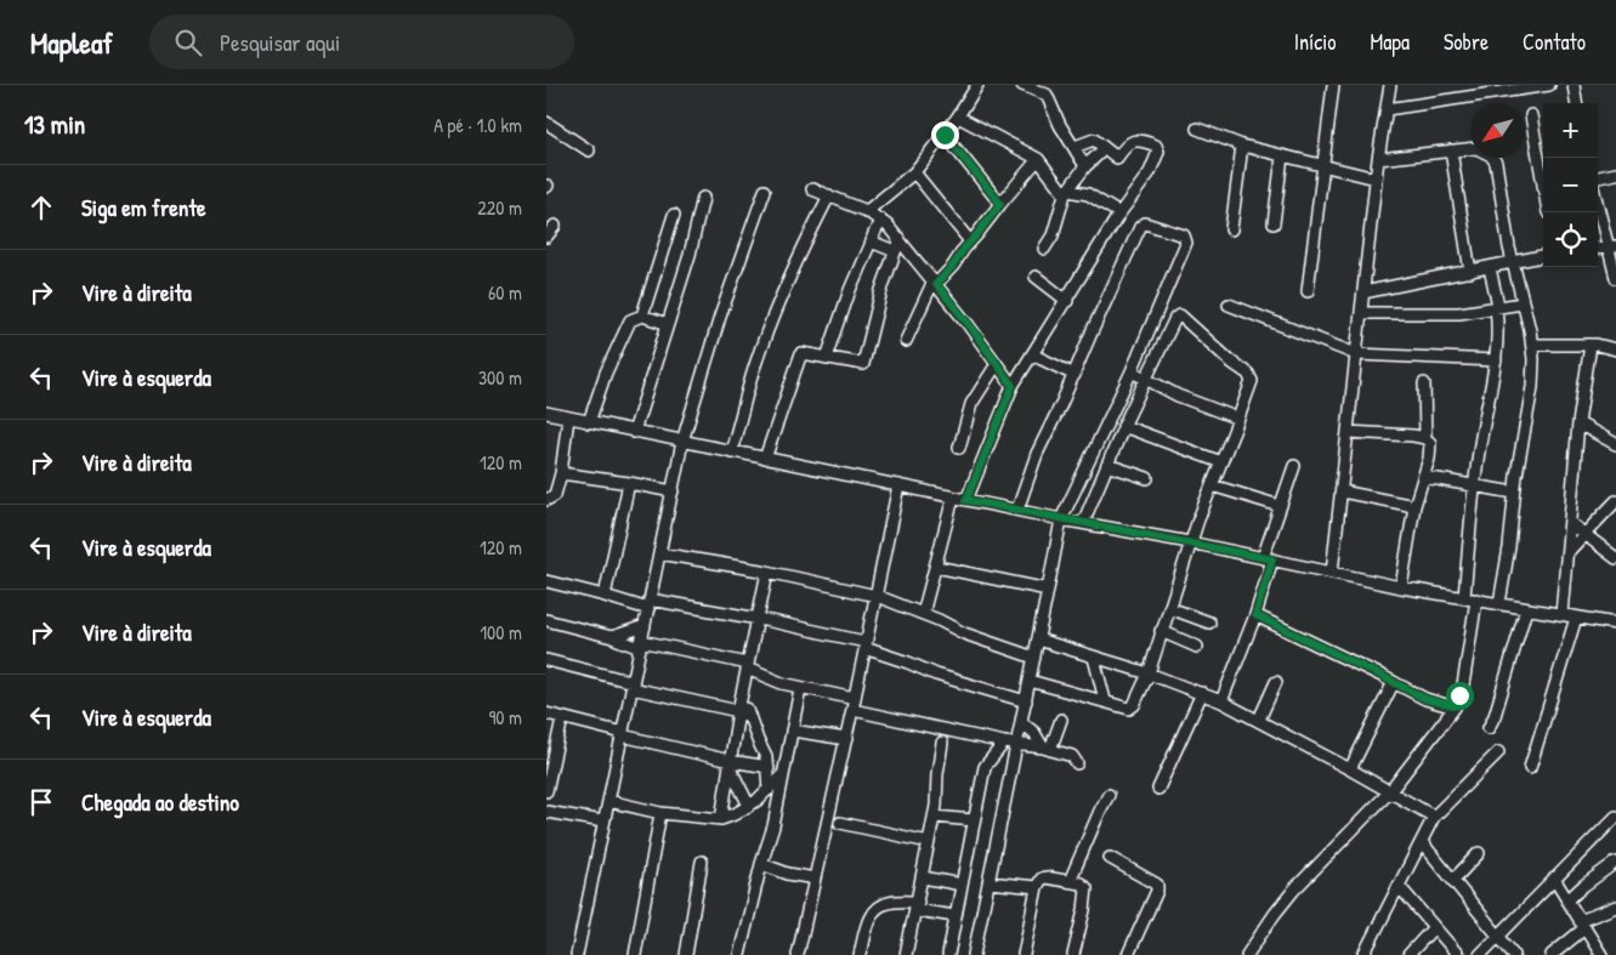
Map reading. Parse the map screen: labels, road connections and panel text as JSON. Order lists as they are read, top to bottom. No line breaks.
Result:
{"north":"bottom left","page":{"header":"Mapleaf","search":"Pesquisar aqui","nav":["Início","Mapa","Sobre","Contato"],"heading":["13 min","A pé · 1.0 km"],"map_buttons":["+","−"],"list":[["Siga em frente","220 m"],["Vire à direita","60 m"],["Vire à esquerda","300 m"],["Vire à direita","120 m"],["Vire à esquerda","120 m"],["Vire à direita","100 m"],["Vire à esquerda","90 m"],"Chegada ao destino"]}}
